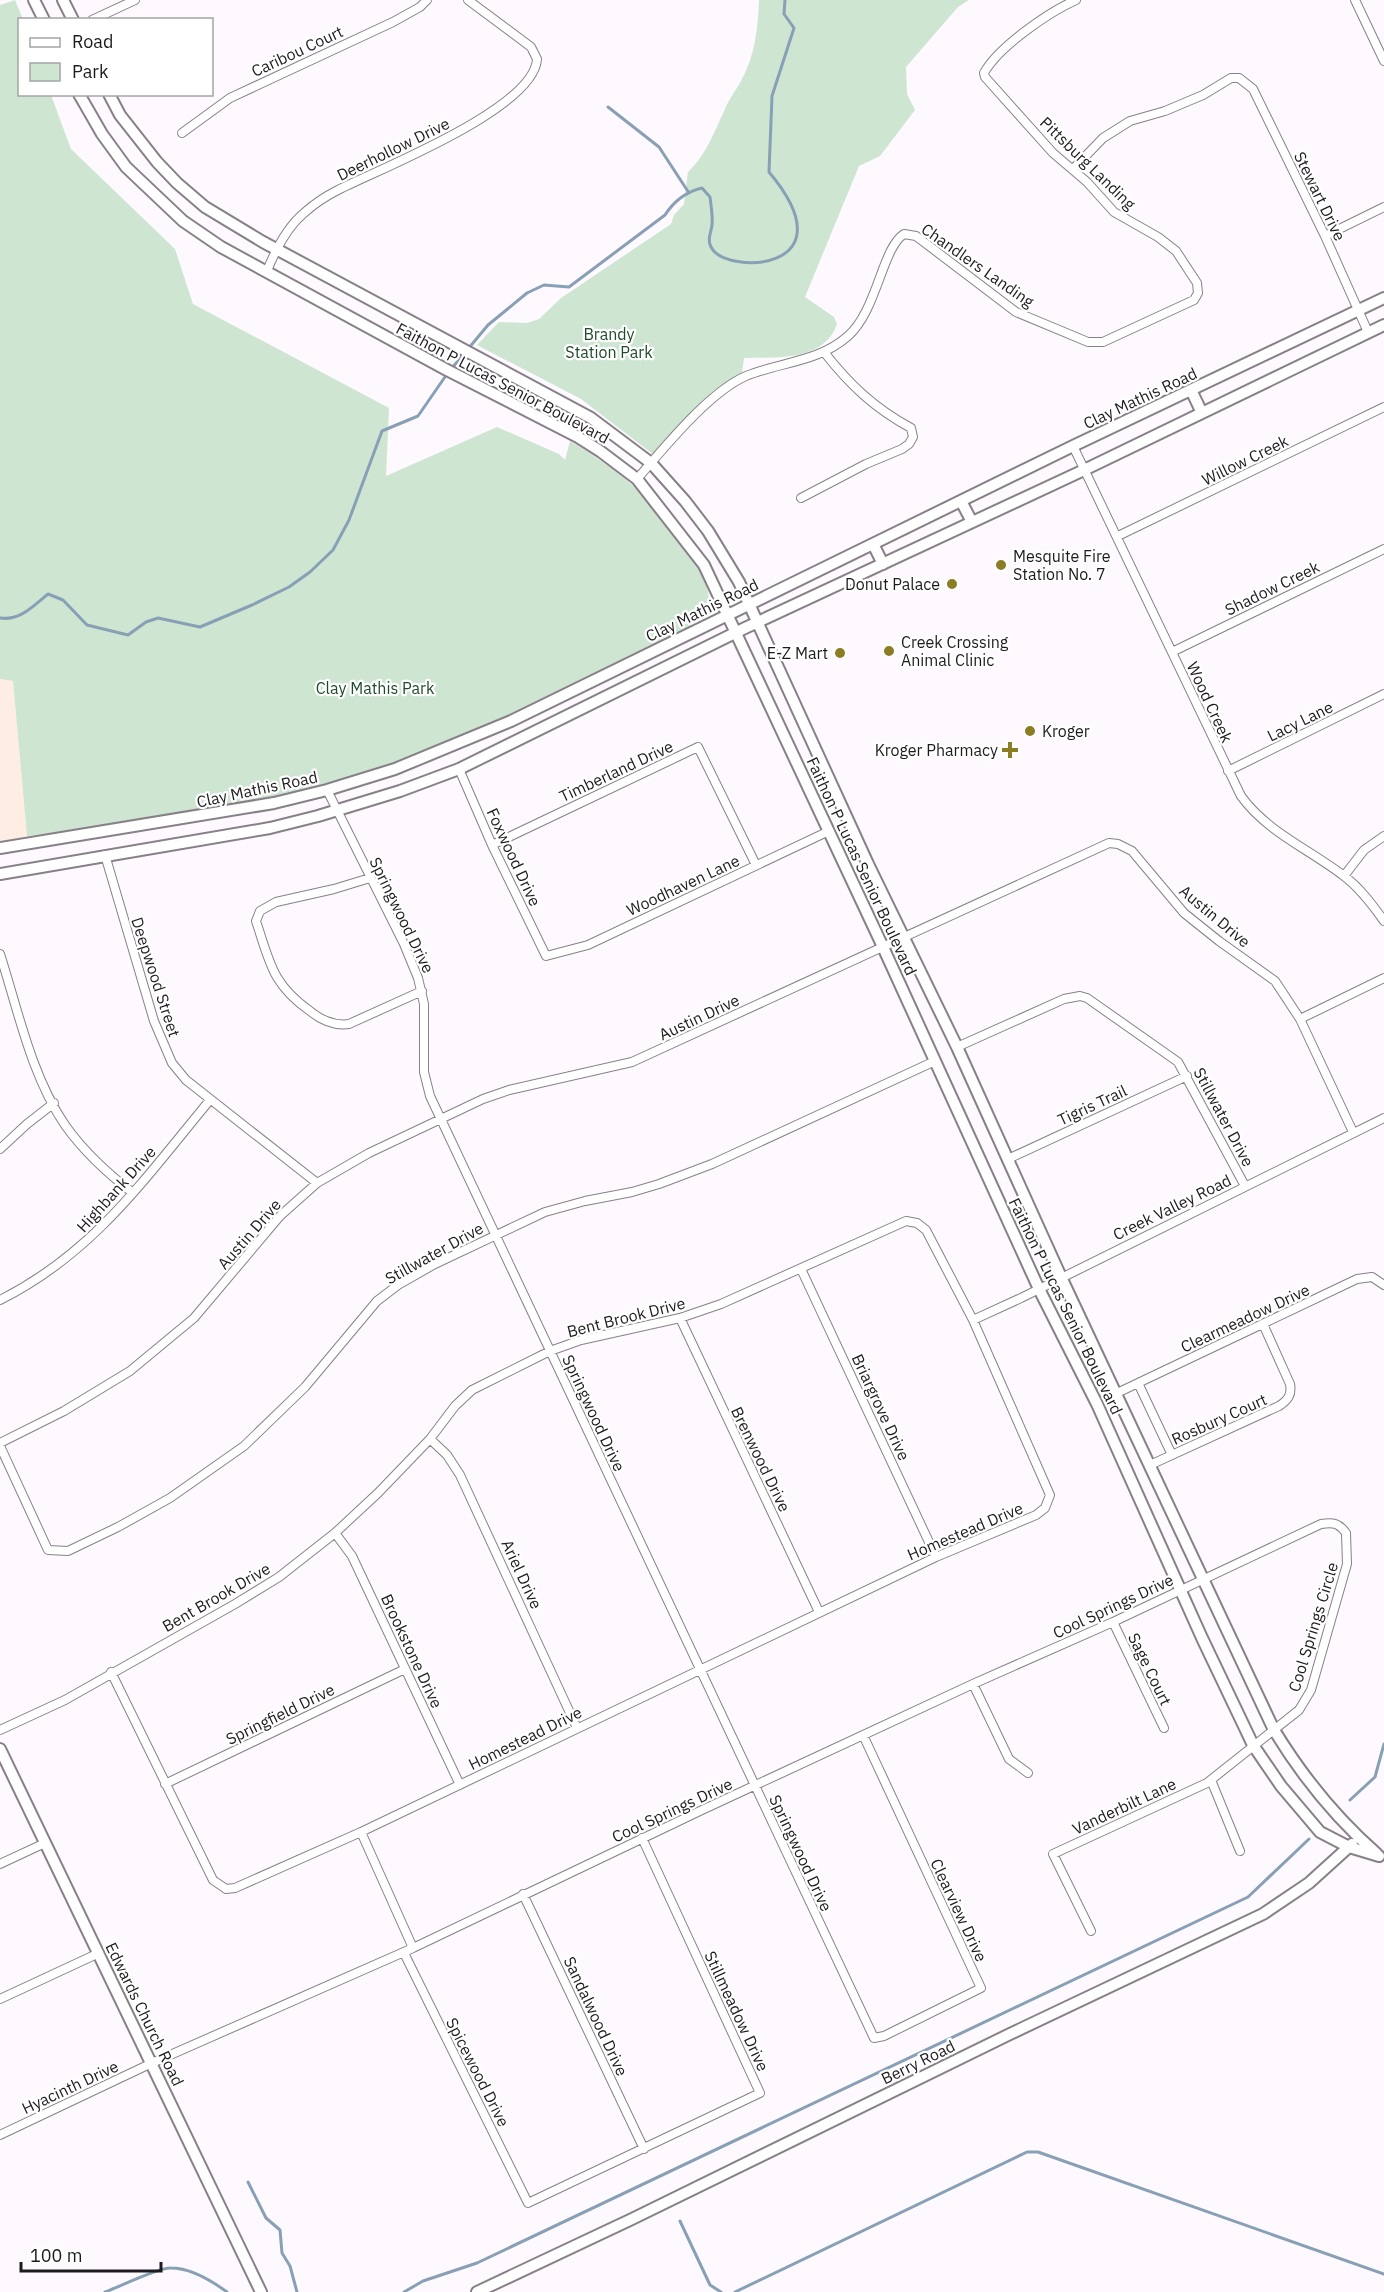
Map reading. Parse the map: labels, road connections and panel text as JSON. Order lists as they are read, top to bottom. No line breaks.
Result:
{"streets":{"main road":["Faithon P Lucas Senior Boulevard","Clay Mathis Road","Edwards Church Road","Berry Road"],"street":["Caribou Court","Deerhollow Drive","Pittsburg Landing","Stewart Drive","Chandlers Landing","Willow Creek","Shadow Creek","Wood Creek","Lacy Lane","Timberland Drive","Foxwood Drive","Woodhaven Lane","Springwood Drive","Austin Drive","Deepwood Street","Tigris Trail","Stillwater Drive","Highbank Drive","Creek Valley Road","Bent Brook Drive","Clearmeadow Drive","Briargrove Drive","Rosbury Court","Brenwood Drive","Homestead Drive","Ariel Drive","Cool Springs Drive","Cool Springs Circle","Brookstone Drive","Sage Court","Springfield Drive","Vanderbilt Lane","Clearview Drive","Stillmeadow Drive","Sandalwood Drive","Spicewood Drive","Hyacinth Drive"]},"crossings":[["Deerhollow Drive","Faithon P Lucas Senior Boulevard"],["Pittsburg Landing","Stewart Drive"],["Pittsburg Landing","Chandlers Landing"],["Stewart Drive","Clay Mathis Road"],["Faithon P Lucas Senior Boulevard","Clay Mathis Road"],["Faithon P Lucas Senior Boulevard","Woodhaven Lane"],["Faithon P Lucas Senior Boulevard","Austin Drive"],["Faithon P Lucas Senior Boulevard","Tigris Trail"],["Faithon P Lucas Senior Boulevard","Stillwater Drive"],["Faithon P Lucas Senior Boulevard","Creek Valley Road"],["Faithon P Lucas Senior Boulevard","Clearmeadow Drive"],["Faithon P Lucas Senior Boulevard","Rosbury Court"],["Faithon P Lucas Senior Boulevard","Cool Springs Drive"],["Faithon P Lucas Senior Boulevard","Cool Springs Circle"],["Faithon P Lucas Senior Boulevard","Vanderbilt Lane"],["Faithon P Lucas Senior Boulevard","Berry Road"],["Clay Mathis Road","Wood Creek"],["Clay Mathis Road","Springwood Drive"],["Willow Creek","Wood Creek"],["Shadow Creek","Wood Creek"],["Wood Creek","Lacy Lane"],["Timberland Drive","Foxwood Drive"],["Timberland Drive","Woodhaven Lane"],["Foxwood Drive","Woodhaven Lane"],["Springwood Drive","Austin Drive"],["Springwood Drive","Stillwater Drive"],["Springwood Drive","Bent Brook Drive"],["Springwood Drive","Homestead Drive"],["Springwood Drive","Cool Springs Drive"],["Springwood Drive","Clearview Drive"],["Austin Drive","Deepwood Street"],["Austin Drive","Stillwater Drive"],["Austin Drive","Creek Valley Road"],["Deepwood Street","Highbank Drive"],["Tigris Trail","Stillwater Drive"],["Stillwater Drive","Creek Valley Road"],["Creek Valley Road","Bent Brook Drive"],["Bent Brook Drive","Briargrove Drive"],["Bent Brook Drive","Brenwood Drive"],["Bent Brook Drive","Homestead Drive"],["Bent Brook Drive","Ariel Drive"],["Bent Brook Drive","Brookstone Drive"],["Clearmeadow Drive","Rosbury Court"],["Briargrove Drive","Homestead Drive"],["Brenwood Drive","Homestead Drive"],["Homestead Drive","Ariel Drive"],["Homestead Drive","Brookstone Drive"],["Homestead Drive","Springfield Drive"],["Cool Springs Drive","Cool Springs Circle"],["Cool Springs Drive","Sage Court"],["Cool Springs Drive","Clearview Drive"],["Cool Springs Drive","Stillmeadow Drive"],["Cool Springs Drive","Edwards Church Road"],["Cool Springs Drive","Sandalwood Drive"],["Cool Springs Drive","Spicewood Drive"],["Cool Springs Drive","Hyacinth Drive"],["Cool Springs Circle","Vanderbilt Lane"],["Brookstone Drive","Springfield Drive"],["Stillmeadow Drive","Sandalwood Drive"],["Stillmeadow Drive","Spicewood Drive"],["Edwards Church Road","Hyacinth Drive"]],"parks":["Brandy Station Park","Clay Mathis Park"],"places":{"other":["Mesquite Fire Station No. 7","Donut Palace","Creek Crossing Animal Clinic","E-Z Mart","Kroger"],"health":["Kroger Pharmacy"]},"legend":["Road","Park"],"scale_bar":"100 m"}
